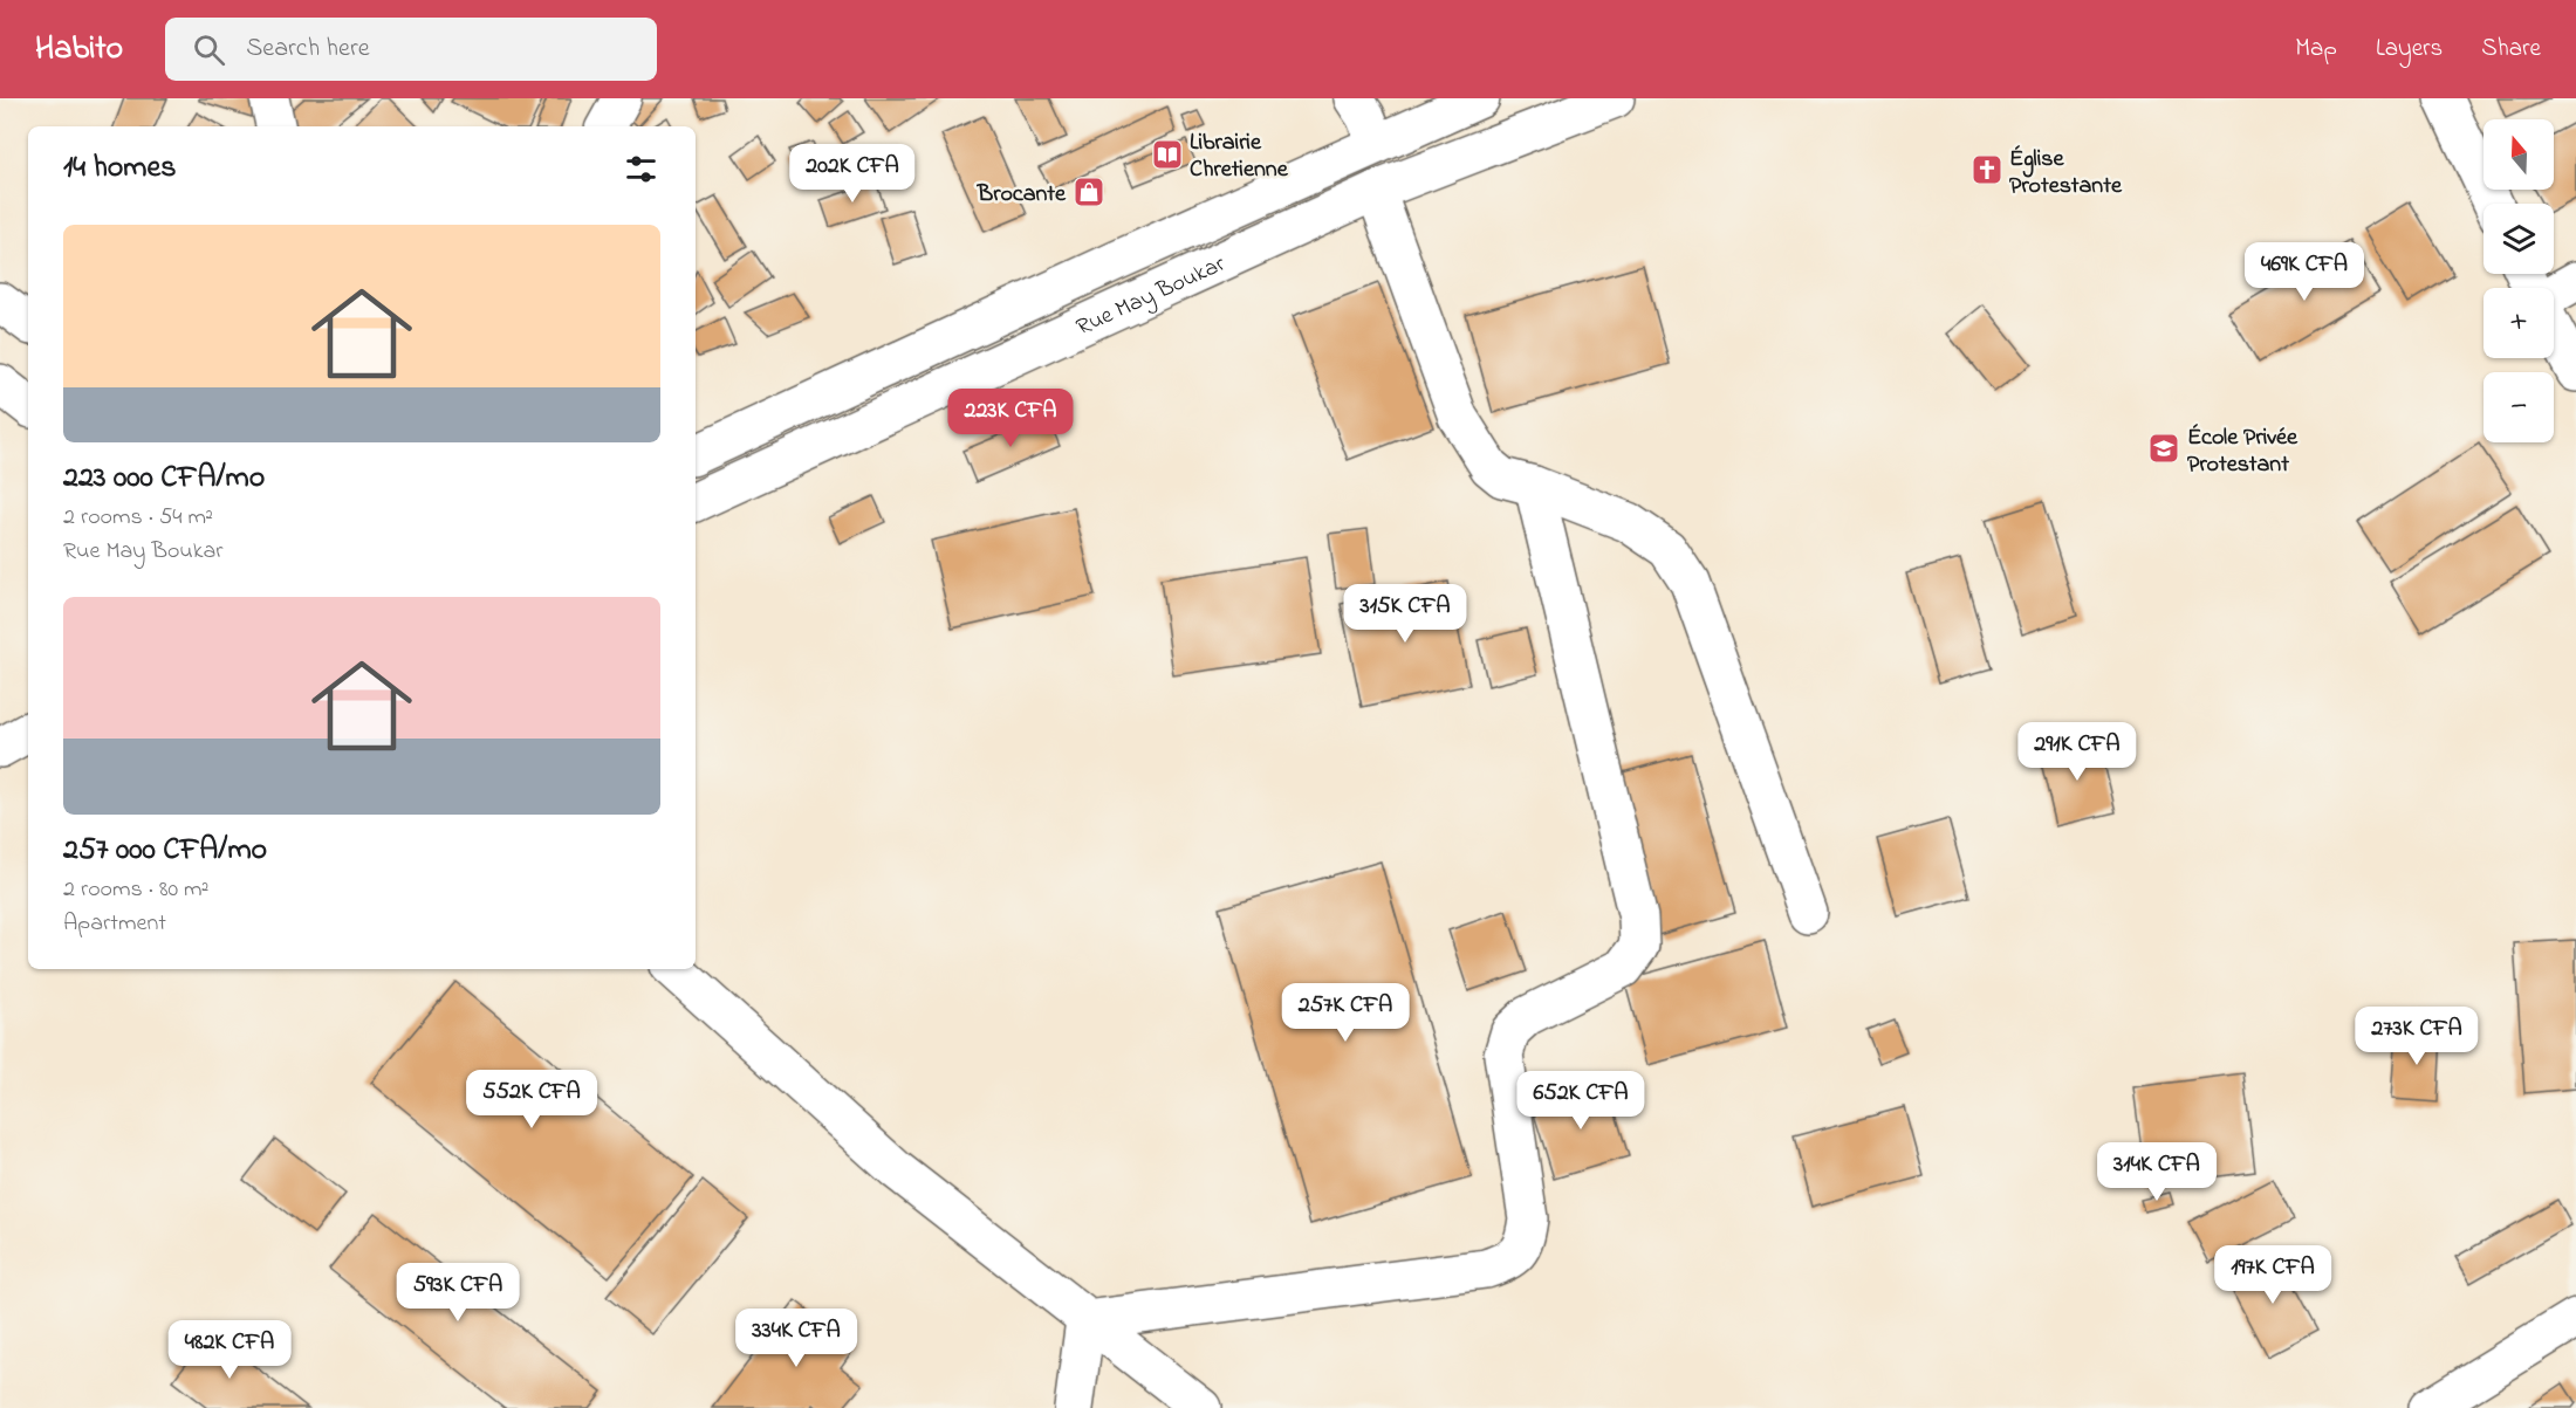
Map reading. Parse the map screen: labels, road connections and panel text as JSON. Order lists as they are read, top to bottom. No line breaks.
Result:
{"streets":{"street":["Rue May Boukar"]},"places":{"library":["Librairie Chretienne"],"church":["Église Protestante"],"shop":["Brocante"],"school or university":["École Privée Protestant"]},"north":"top","page":{"header":"Habito","search":"Search here","nav":["Map","Layers","Share"],"map_buttons":["+","−"],"heading":"14 homes","price":["202K CFA","469K CFA","223K CFA","315K CFA","291K CFA","257K CFA","273K CFA","552K CFA","652K CFA","314K CFA","197K CFA","593K CFA","334K CFA","482K CFA"],"list":[{"name":"223 000 CFA/mo","note":"2 rooms · 54 m² · Rue May Boukar"},{"name":"257 000 CFA/mo","note":"2 rooms · 80 m² · Apartment"}]}}
